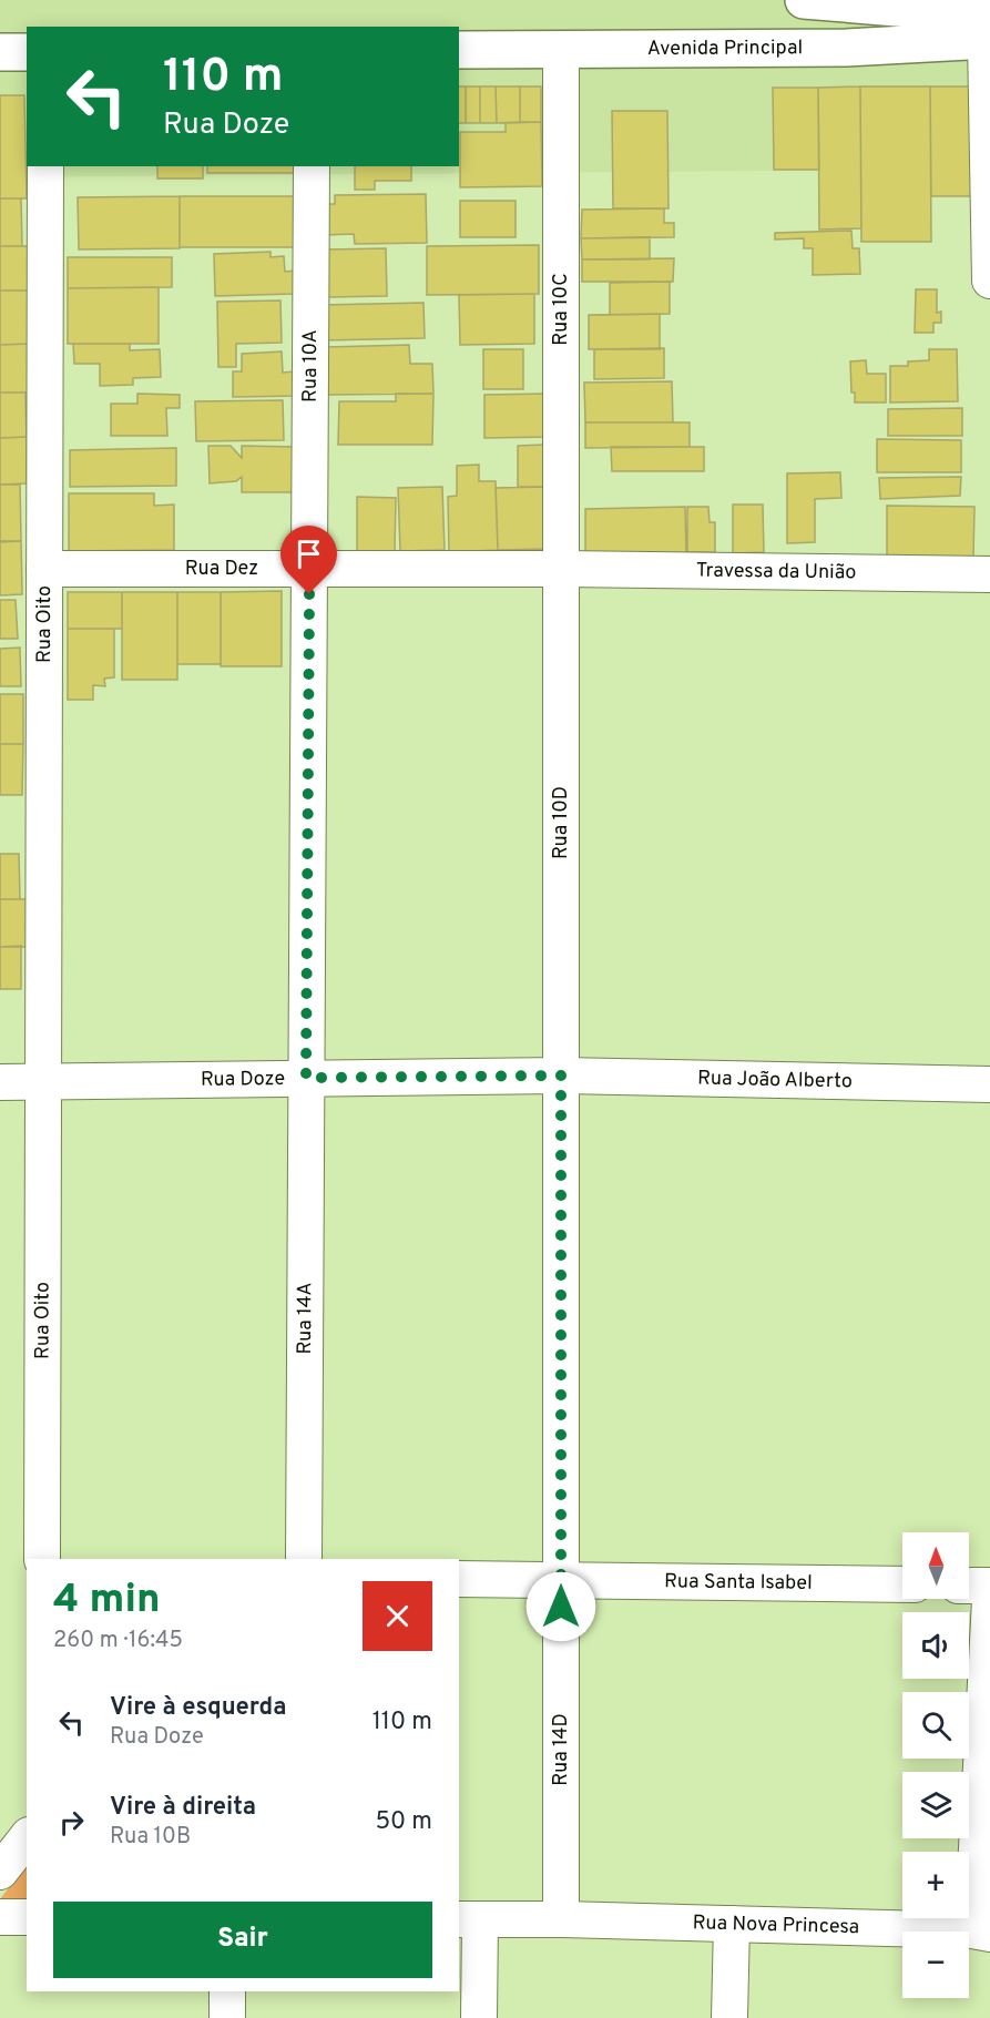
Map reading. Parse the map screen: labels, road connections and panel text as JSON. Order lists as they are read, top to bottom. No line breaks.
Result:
{"streets":{"main road":["Avenida Principal"],"street":["Rua 10C","Rua 10A","Rua Dez","Travessa da União","Rua Oito","Rua 10D","Rua Doze","Rua João Alberto","Rua 14A","Rua Santa Isabel","Rua 14D","Rua Nova Princesa"]},"crossings":[["Avenida Principal","Rua 10C"],["Rua 10C","Rua Dez"],["Rua 10C","Travessa da União"],["Rua 10C","Rua 10D"],["Rua 10A","Rua Dez"],["Rua 10A","Rua Doze"],["Rua 10A","Rua 14A"],["Rua Dez","Travessa da União"],["Rua Dez","Rua Oito"],["Rua Dez","Rua 10D"],["Travessa da União","Rua 10D"],["Rua Oito","Rua Doze"],["Rua 10D","Rua Doze"],["Rua 10D","Rua João Alberto"],["Rua 10D","Rua Santa Isabel"],["Rua 10D","Rua 14D"],["Rua Doze","Rua João Alberto"],["Rua Doze","Rua 14A"],["Rua Santa Isabel","Rua 14D"],["Rua 14D","Rua Nova Princesa"]],"north":"top","page":{"turn":["110 m","Rua Doze"],"map_buttons":["+","−"],"heading":["4 min","260 m · 16:45"],"list":[{"name":"Vire à esquerda","note":"Rua Doze","value":"110 m"},{"name":"Vire à direita","note":"Rua 10B","value":"50 m"}],"buttons":"Sair"}}
